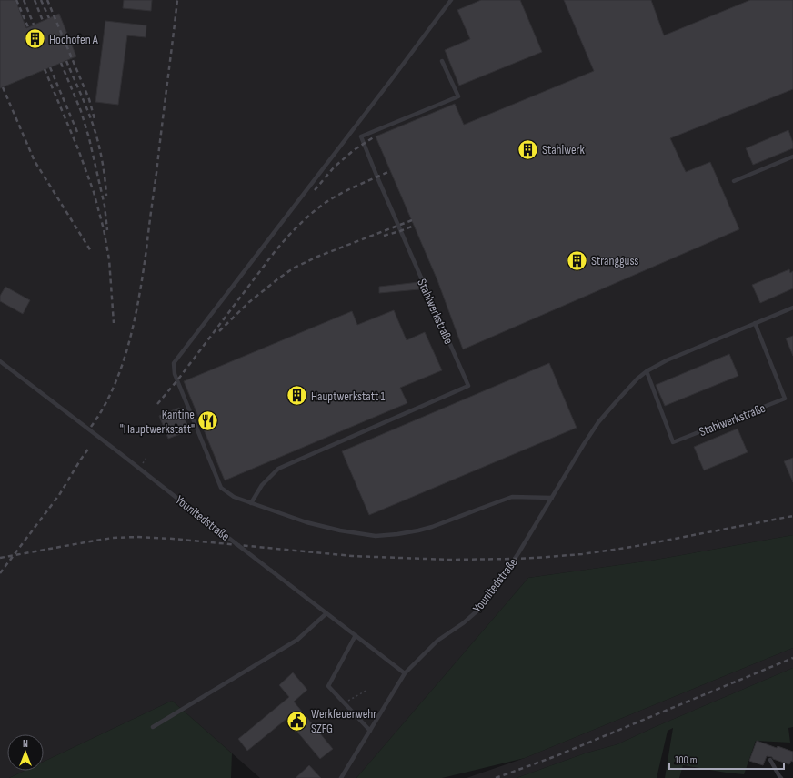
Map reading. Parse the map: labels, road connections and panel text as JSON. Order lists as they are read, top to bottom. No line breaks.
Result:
{"streets":{"lane":["Stahlwerkstraße","Younitedstraße"]},"places":{"building":["Hochofen A","Stahlwerk","Strangguss","Hauptwerkstatt 1"],"restaurant":["Kantine \"Hauptwerkstatt\""],"public building":["Werkfeuerwehr SZFG"]},"scale_bar":"100 m","north":"top"}
